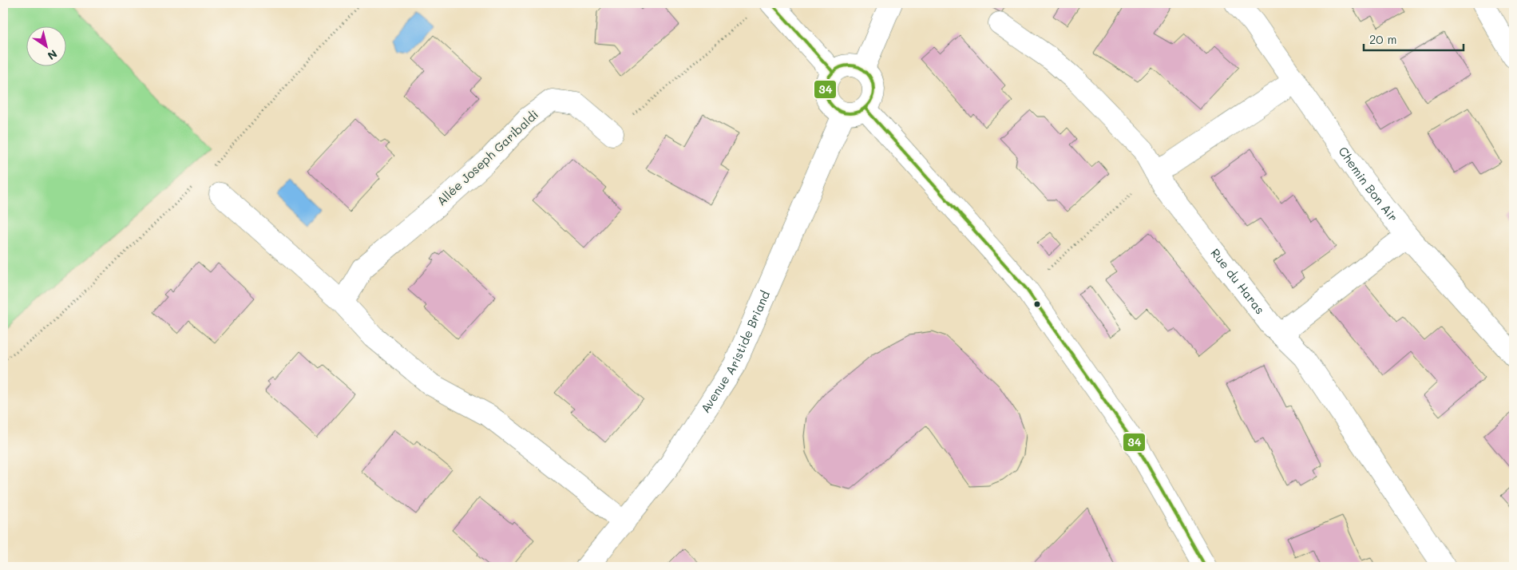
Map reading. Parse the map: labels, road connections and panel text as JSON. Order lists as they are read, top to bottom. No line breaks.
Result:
{"streets":{"street":["Allée Joseph Garibaldi","Chemin Bon Air","Rue du Haras","Avenue Aristide Briand"]},"lines":["transit line 34"],"scale_bar":"20 m","north":"bottom right"}
